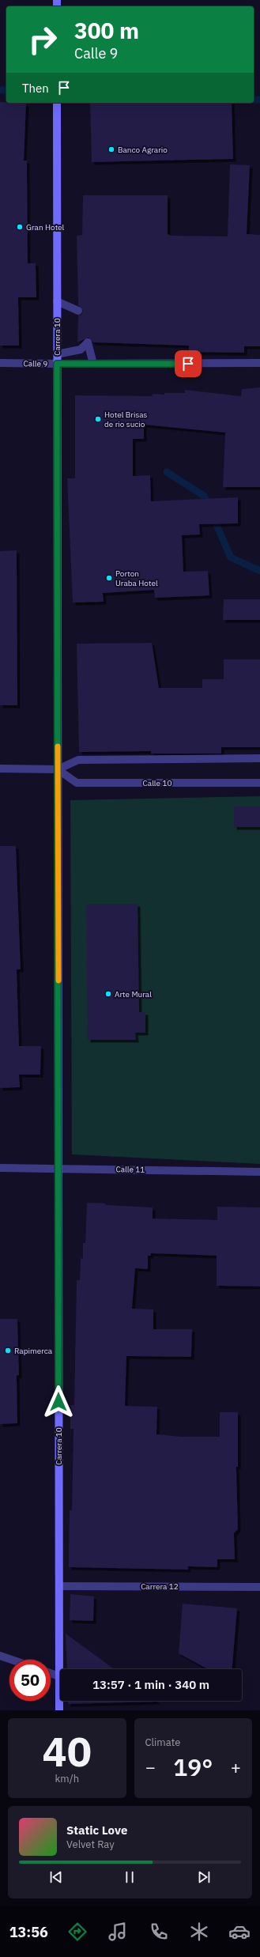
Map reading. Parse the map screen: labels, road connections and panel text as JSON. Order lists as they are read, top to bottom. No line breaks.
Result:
{"streets":{"main road":["Carrera 10"],"street":["Calle 9","Calle 10","Calle 11","Carrera 12"]},"crossings":[["Carrera 10","Calle 9"],["Carrera 10","Calle 10"],["Carrera 10","Calle 11"],["Carrera 10","Carrera 12"]],"places":["Banco Agrario","Gran Hotel","Hotel Brisas de rio sucio","Porton Uraba Hotel","Arte Mural","Rapimerca"],"page":{"turn":["300 m","Calle 9"],"then":"Then","limit":"50","trip":"13:57 · 1 min · 340 m","tile":[["40","km/h"],"Climate"],"heat":["−","19°","+"],"song":["Static Love","Velvet Ray"],"tabs":"13:56"}}
